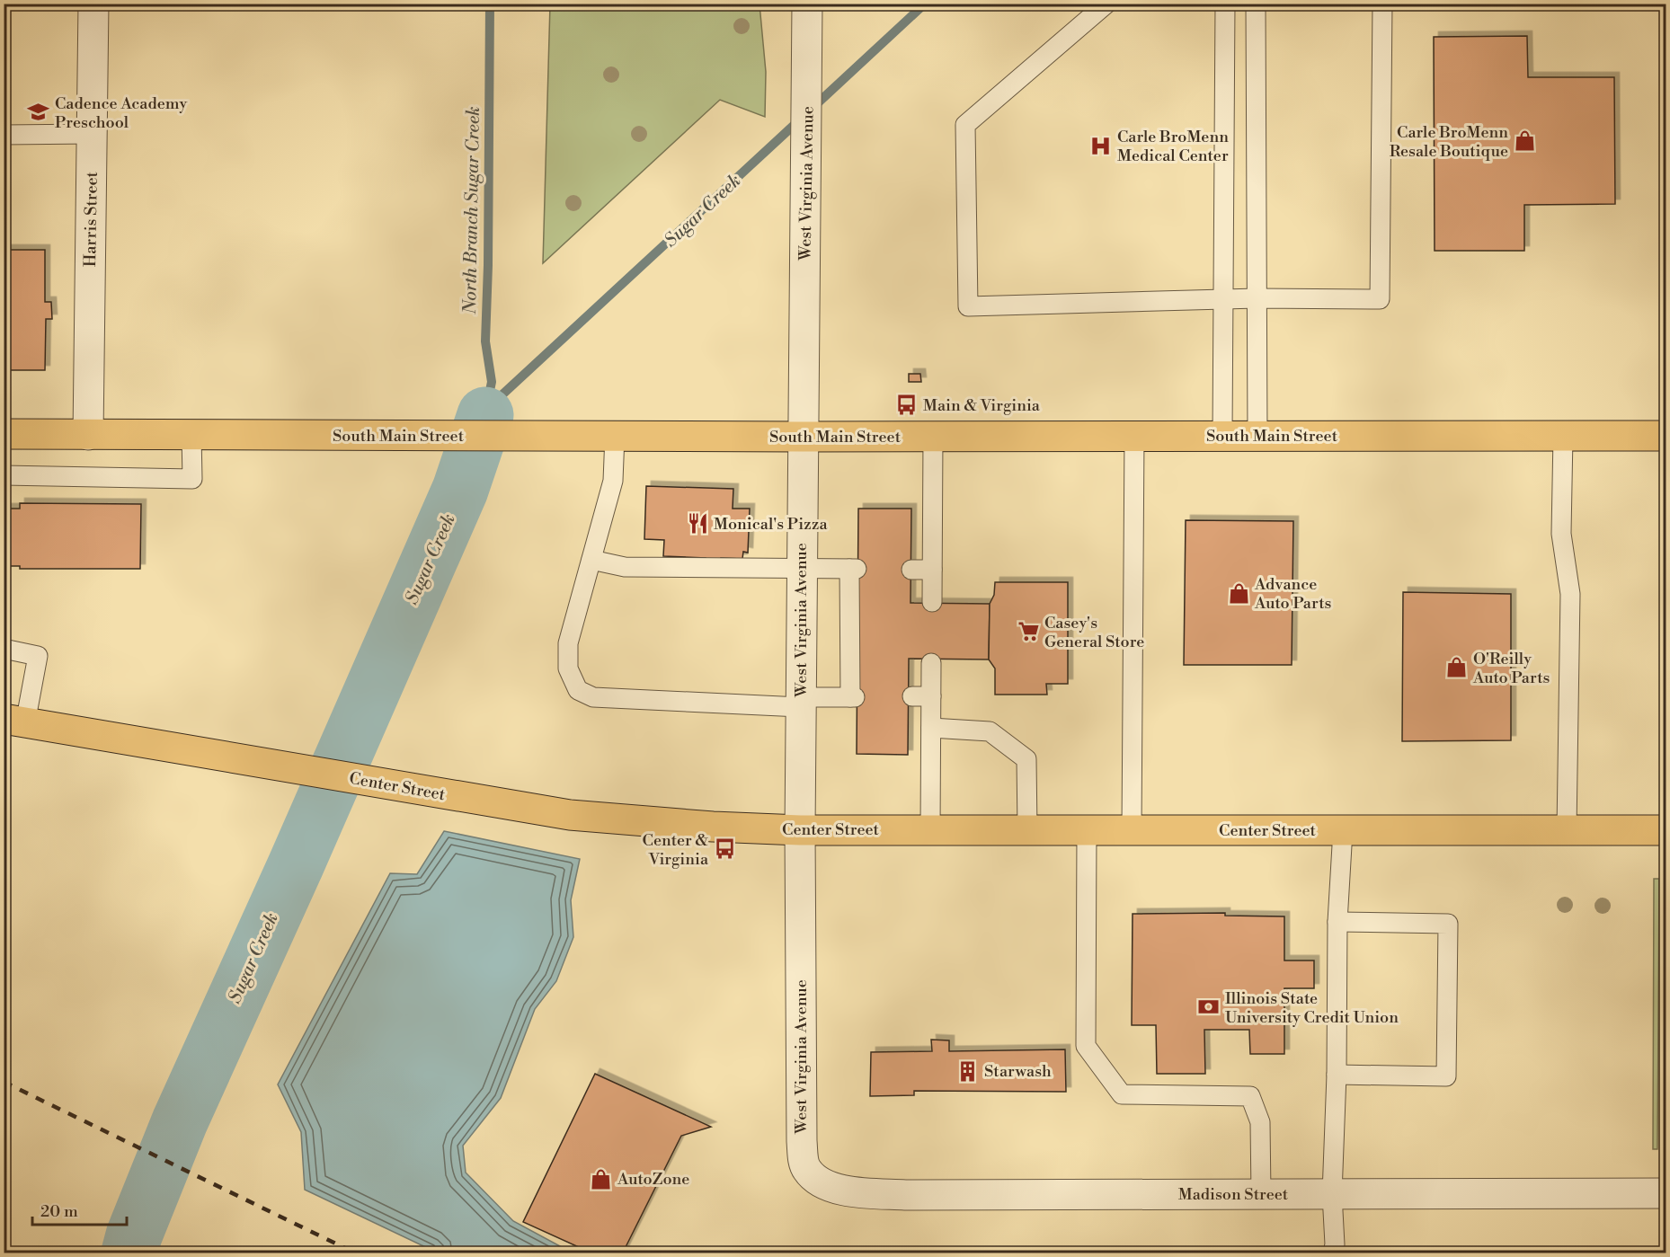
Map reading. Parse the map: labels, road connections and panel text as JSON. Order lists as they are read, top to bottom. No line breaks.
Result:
{"streets":{"main road":["South Main Street","Center Street"],"street":["West Virginia Avenue","Harris Street","Madison Street"]},"crossings":[["West Virginia Avenue","South Main Street"],["West Virginia Avenue","Center Street"],["West Virginia Avenue","Madison Street"],["Harris Street","South Main Street"]],"water":["North Branch Sugar Creek","Sugar Creek"],"places":{"school or university":["Cadence Academy Preschool"],"shop":["Carle BroMenn Resale Boutique","Advance Auto Parts","O'Reilly Auto Parts","AutoZone"],"hospital":["Carle BroMenn Medical Center"],"bus stop":["Main & Virginia","Center & Virginia"],"restaurant":["Monical's Pizza"],"supermarket":["Casey's General Store"],"bank":["Illinois State University Credit Union"],"building":["Starwash"]},"scale_bar":"20 m"}
